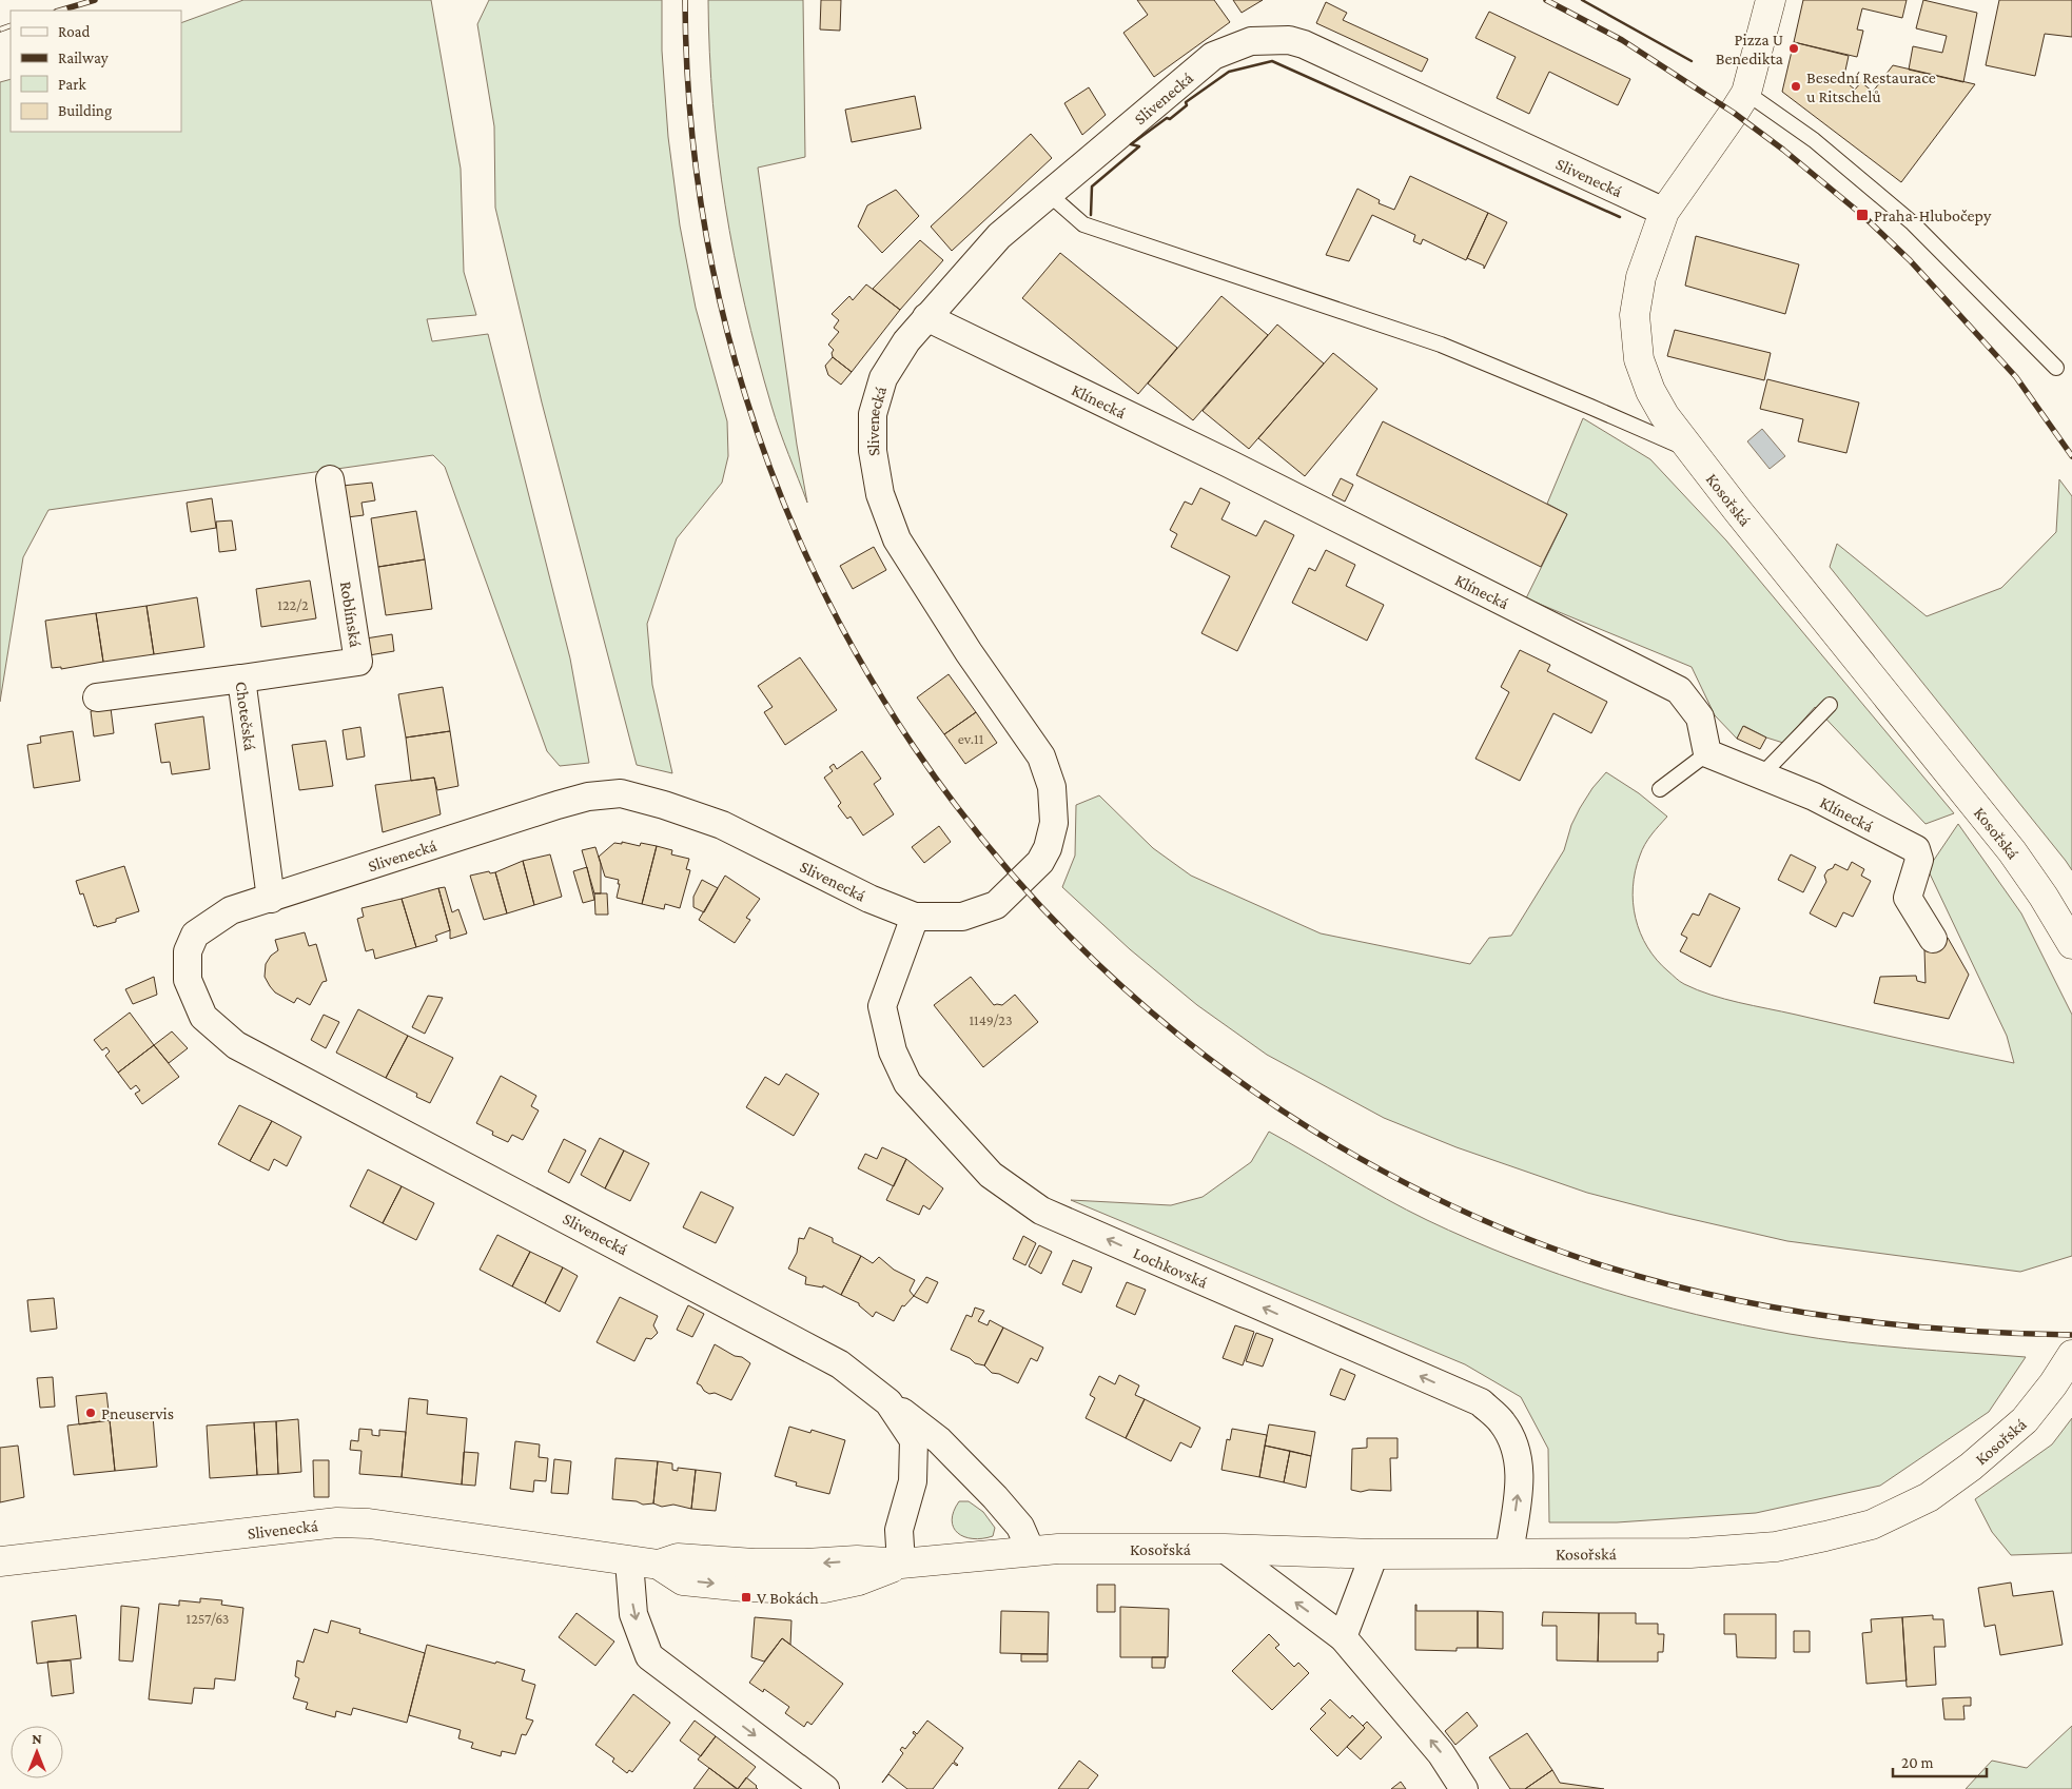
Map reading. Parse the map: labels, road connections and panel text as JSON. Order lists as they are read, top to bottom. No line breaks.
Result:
{"streets":{"street":["Slivenecká","Klínecká","Kosořská","Roblínská","Chotečská","Lochkovská"]},"crossings":[["Slivenecká","Klínecká"],["Slivenecká","Kosořská"],["Slivenecká","Chotečská"],["Slivenecká","Lochkovská"],["Kosořská","Lochkovská"],["Roblínská","Chotečská"]],"one_way":["Lochkovská"],"places":{"other":["Pizza U Benedikta","Besední Restaurace u Ritschelů","Pneuservis"],"transit":["Praha-Hlubočepy","V Bokách"]},"house_numbers":["122/2","ev.11","1149/23","1257/63"],"legend":["Road","Railway","Park","Building"],"scale_bar":"20 m","north":"top"}
